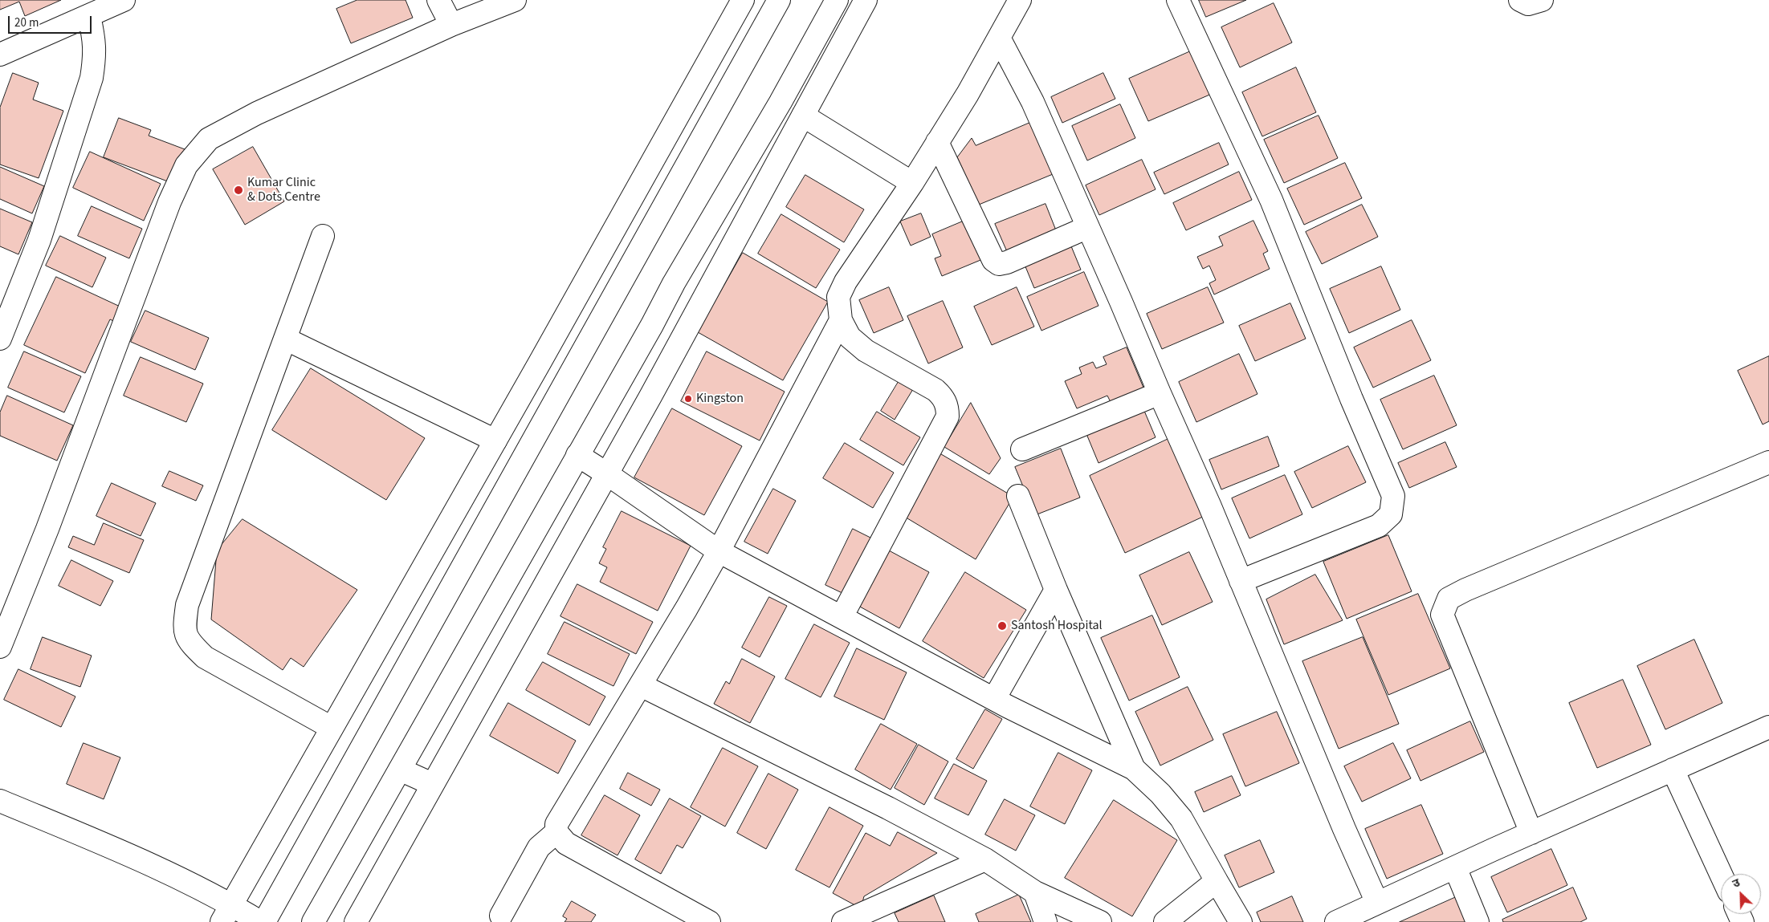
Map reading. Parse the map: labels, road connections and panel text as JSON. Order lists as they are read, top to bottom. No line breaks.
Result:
{"places":["Kumar Clinic & Dots Centre","Kingston","Santosh Hospital"],"scale_bar":"20 m","north":"top left"}
